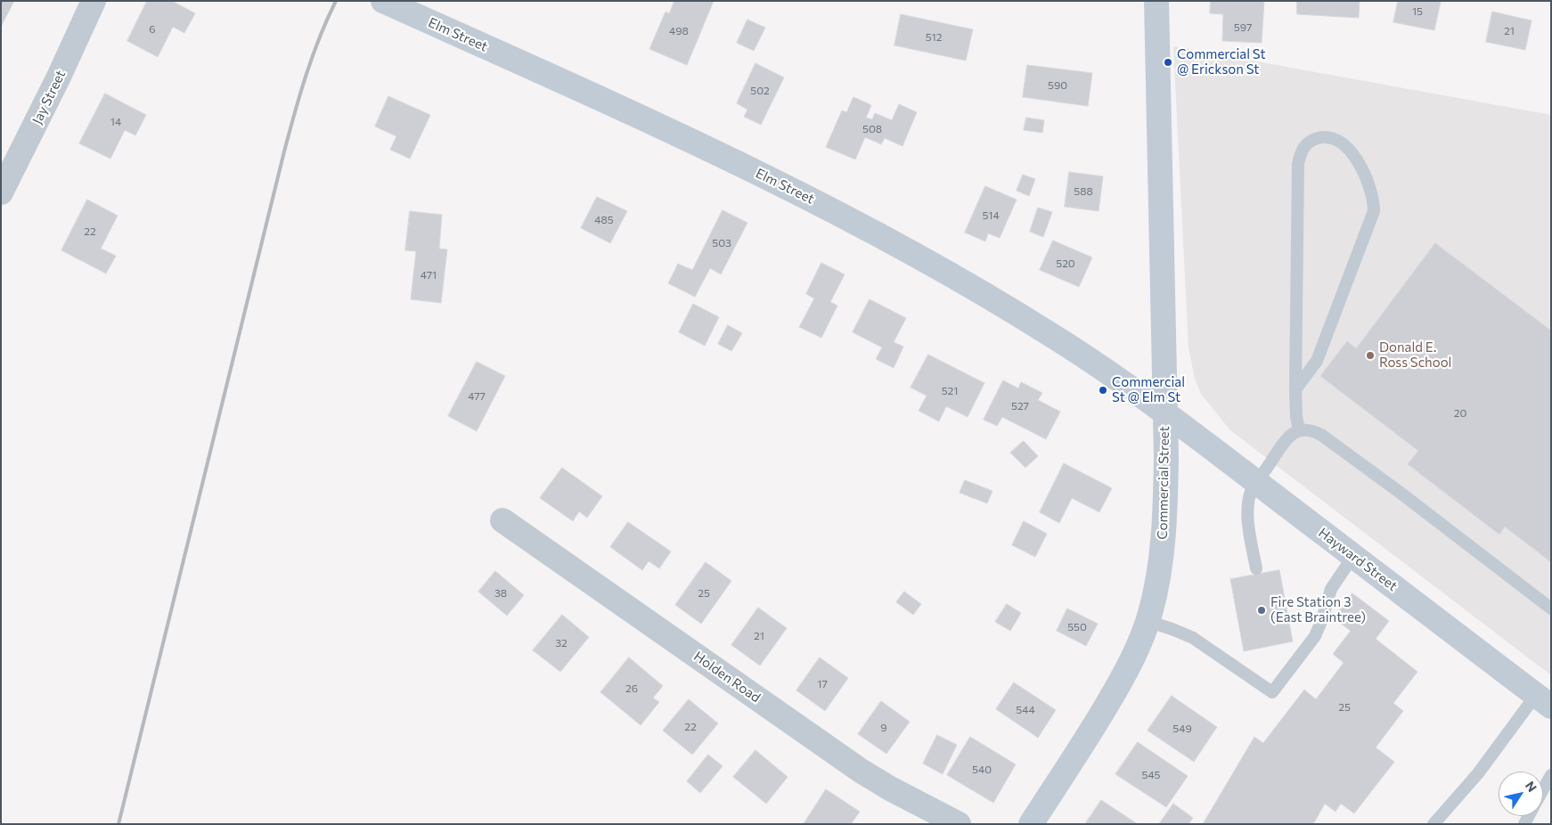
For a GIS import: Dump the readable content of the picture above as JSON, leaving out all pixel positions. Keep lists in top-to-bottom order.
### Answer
{
  "streets": {
    "main road": ["Elm Street", "Commercial Street", "Hayward Street"],
    "street": ["Jay Street", "Holden Road"]
  },
  "crossings": [
    ["Elm Street", "Commercial Street"],
    ["Elm Street", "Hayward Street"],
    ["Commercial Street", "Hayward Street"]
  ],
  "places": [
    "Commercial St @ Erickson St",
    "Donald E. Ross School",
    "Commercial St @ Elm St",
    "Fire Station 3 (East Braintree)"
  ],
  "house_numbers": [
    "15",
    "597",
    "6",
    "498",
    "21",
    "512",
    "590",
    "502",
    "14",
    "508",
    "588",
    "514",
    "485",
    "22",
    "503",
    "520",
    "471",
    "521",
    "477",
    "527",
    "20",
    "38",
    "25",
    "550",
    "21",
    "32",
    "17",
    "26",
    "25",
    "544",
    "22",
    "9",
    "549",
    "540",
    "545"
  ],
  "north": "top right"
}
